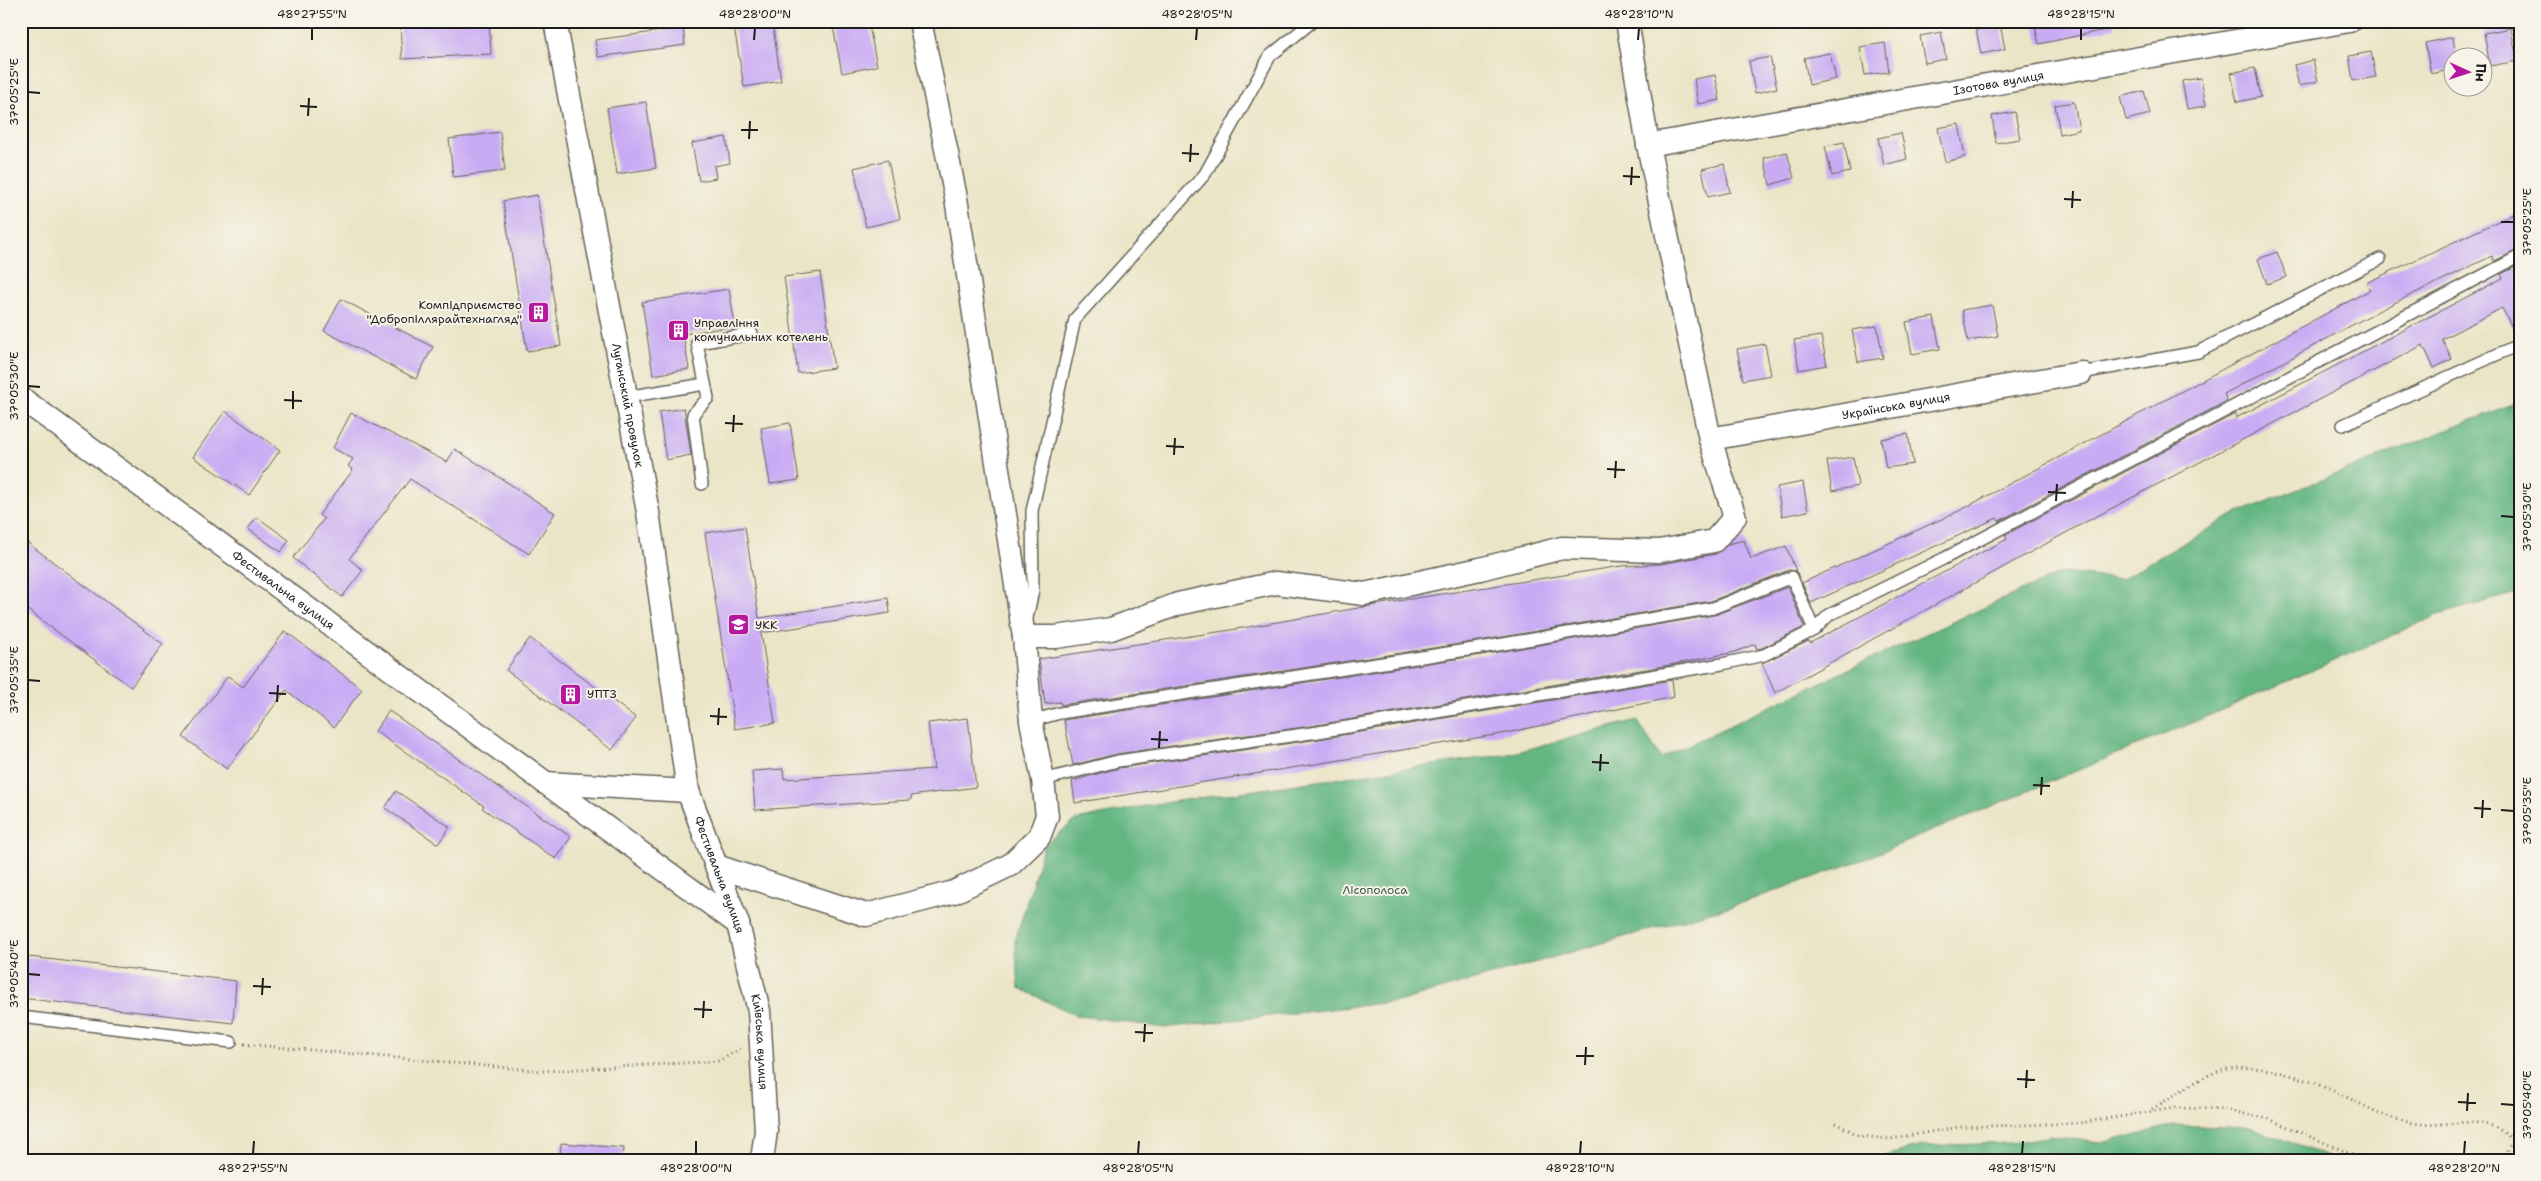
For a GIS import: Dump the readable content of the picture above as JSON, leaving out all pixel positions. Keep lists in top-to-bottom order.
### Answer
{
  "streets": {
    "street": [
      "Ізотова вулиця",
      "Луганський провулок",
      "Українська вулиця",
      "Фестивальна вулиця",
      "Київська вулиця"
    ]
  },
  "crossings": [
    ["Луганський провулок", "Фестивальна вулиця"],
    ["Фестивальна вулиця", "Київська вулиця"]
  ],
  "parks": ["Лісополоса"],
  "places": {
    "building": ["Компідприємство \"Добропіллярайтехнагляд\"", "Управління комунальних котелень", "УПТЗ"],
    "school or university": ["УКК"]
  },
  "north": "right",
  "coordinates": [
    "48°27'55\"N",
    "48°28'00\"N",
    "48°28'05\"N",
    "48°28'10\"N",
    "48°28'15\"N",
    "37°05'25\"E",
    "37°05'30\"E",
    "37°05'35\"E",
    "37°05'40\"E",
    "48°28'20\"N"
  ]
}
